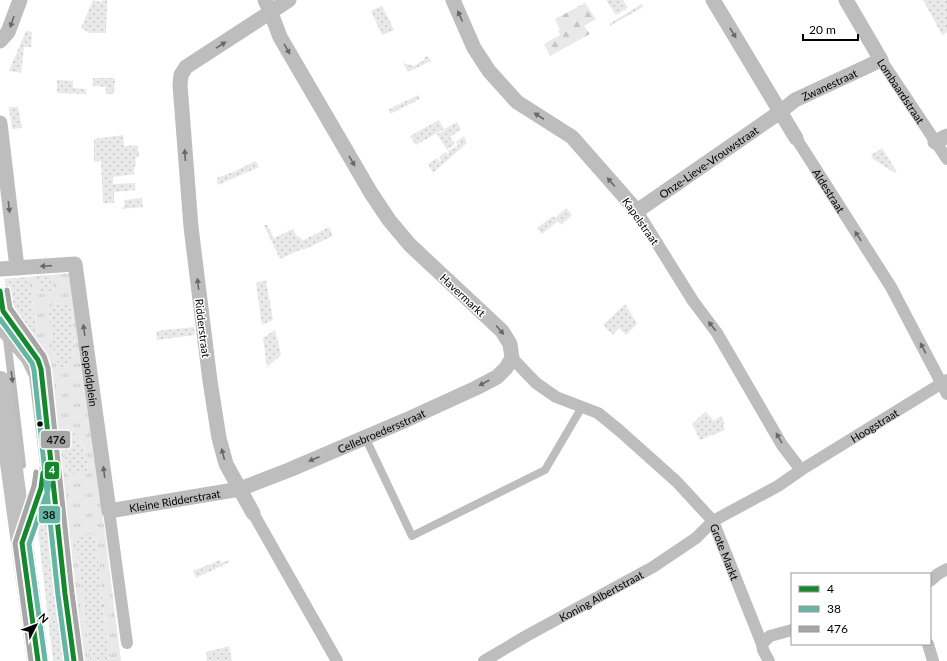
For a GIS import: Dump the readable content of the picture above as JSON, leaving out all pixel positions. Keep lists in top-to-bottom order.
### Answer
{
  "streets": {
    "street": [
      "Zwanestraat",
      "Lombaardstraat",
      "Onze-Lieve-Vrouwstraat",
      "Aldestraat",
      "Kapelstraat",
      "Havermarkt",
      "Ridderstraat",
      "Leopoldplein",
      "Hoogstraat",
      "Cellebroedersstraat",
      "Kleine Ridderstraat",
      "Grote Markt",
      "Koning Albertstraat"
    ]
  },
  "crossings": [
    ["Zwanestraat", "Lombaardstraat"],
    ["Zwanestraat", "Onze-Lieve-Vrouwstraat"],
    ["Zwanestraat", "Aldestraat"],
    ["Onze-Lieve-Vrouwstraat", "Aldestraat"],
    ["Onze-Lieve-Vrouwstraat", "Kapelstraat"],
    ["Aldestraat", "Hoogstraat"],
    ["Kapelstraat", "Hoogstraat"],
    ["Kapelstraat", "Grote Markt"],
    ["Havermarkt", "Ridderstraat"],
    ["Havermarkt", "Cellebroedersstraat"],
    ["Havermarkt", "Grote Markt"],
    ["Havermarkt", "Koning Albertstraat"],
    ["Ridderstraat", "Cellebroedersstraat"],
    ["Ridderstraat", "Kleine Ridderstraat"],
    ["Leopoldplein", "Kleine Ridderstraat"],
    ["Hoogstraat", "Grote Markt"],
    ["Cellebroedersstraat", "Kleine Ridderstraat"],
    ["Grote Markt", "Koning Albertstraat"]
  ],
  "one_way": [
    "Kapelstraat",
    "Havermarkt",
    "Ridderstraat",
    "Leopoldplein",
    "Cellebroedersstraat"
  ],
  "lines": ["transit line 476", "transit line 4", "transit line 38"],
  "legend": ["4", "38", "476"],
  "scale_bar": "20 m",
  "north": "top right"
}
